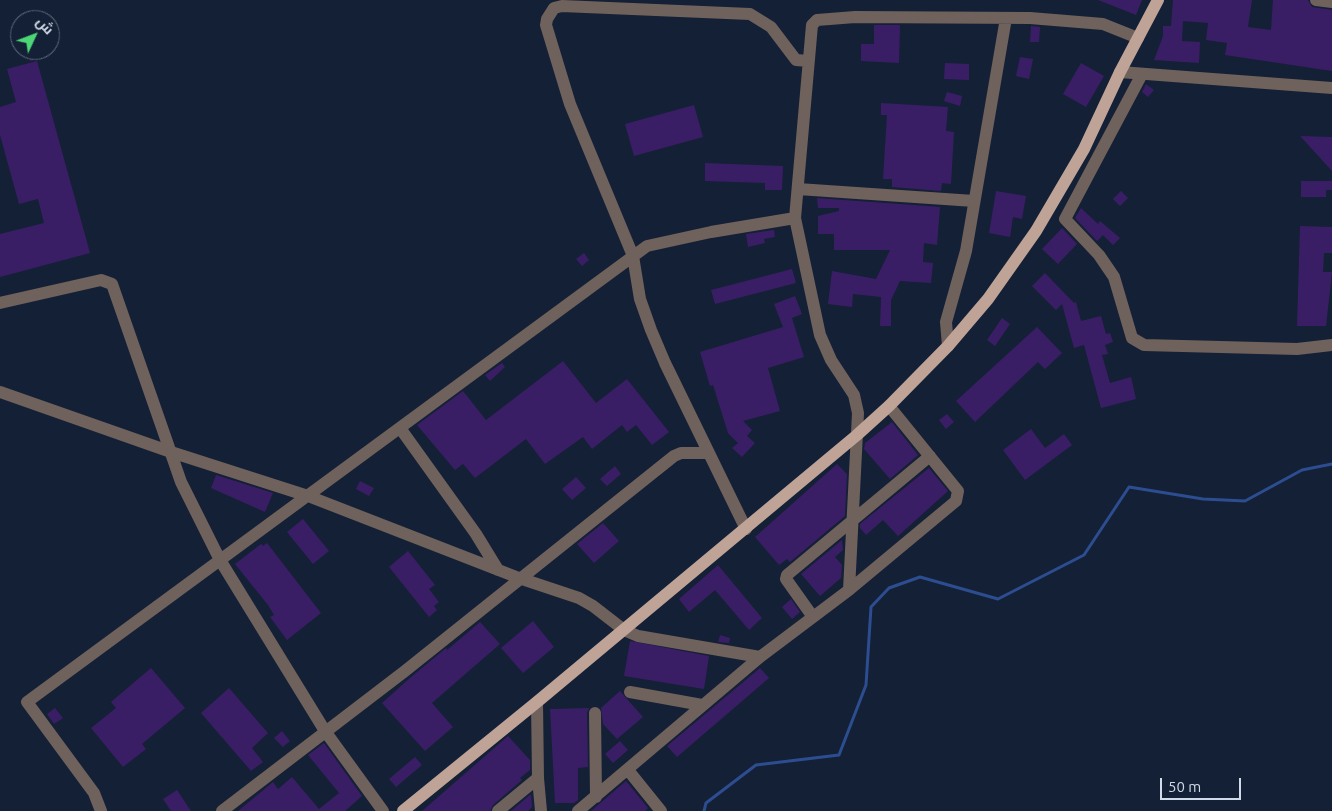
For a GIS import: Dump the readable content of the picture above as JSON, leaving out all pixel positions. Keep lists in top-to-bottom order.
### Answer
{
  "scale_bar": "50 m",
  "north": "top right"
}
